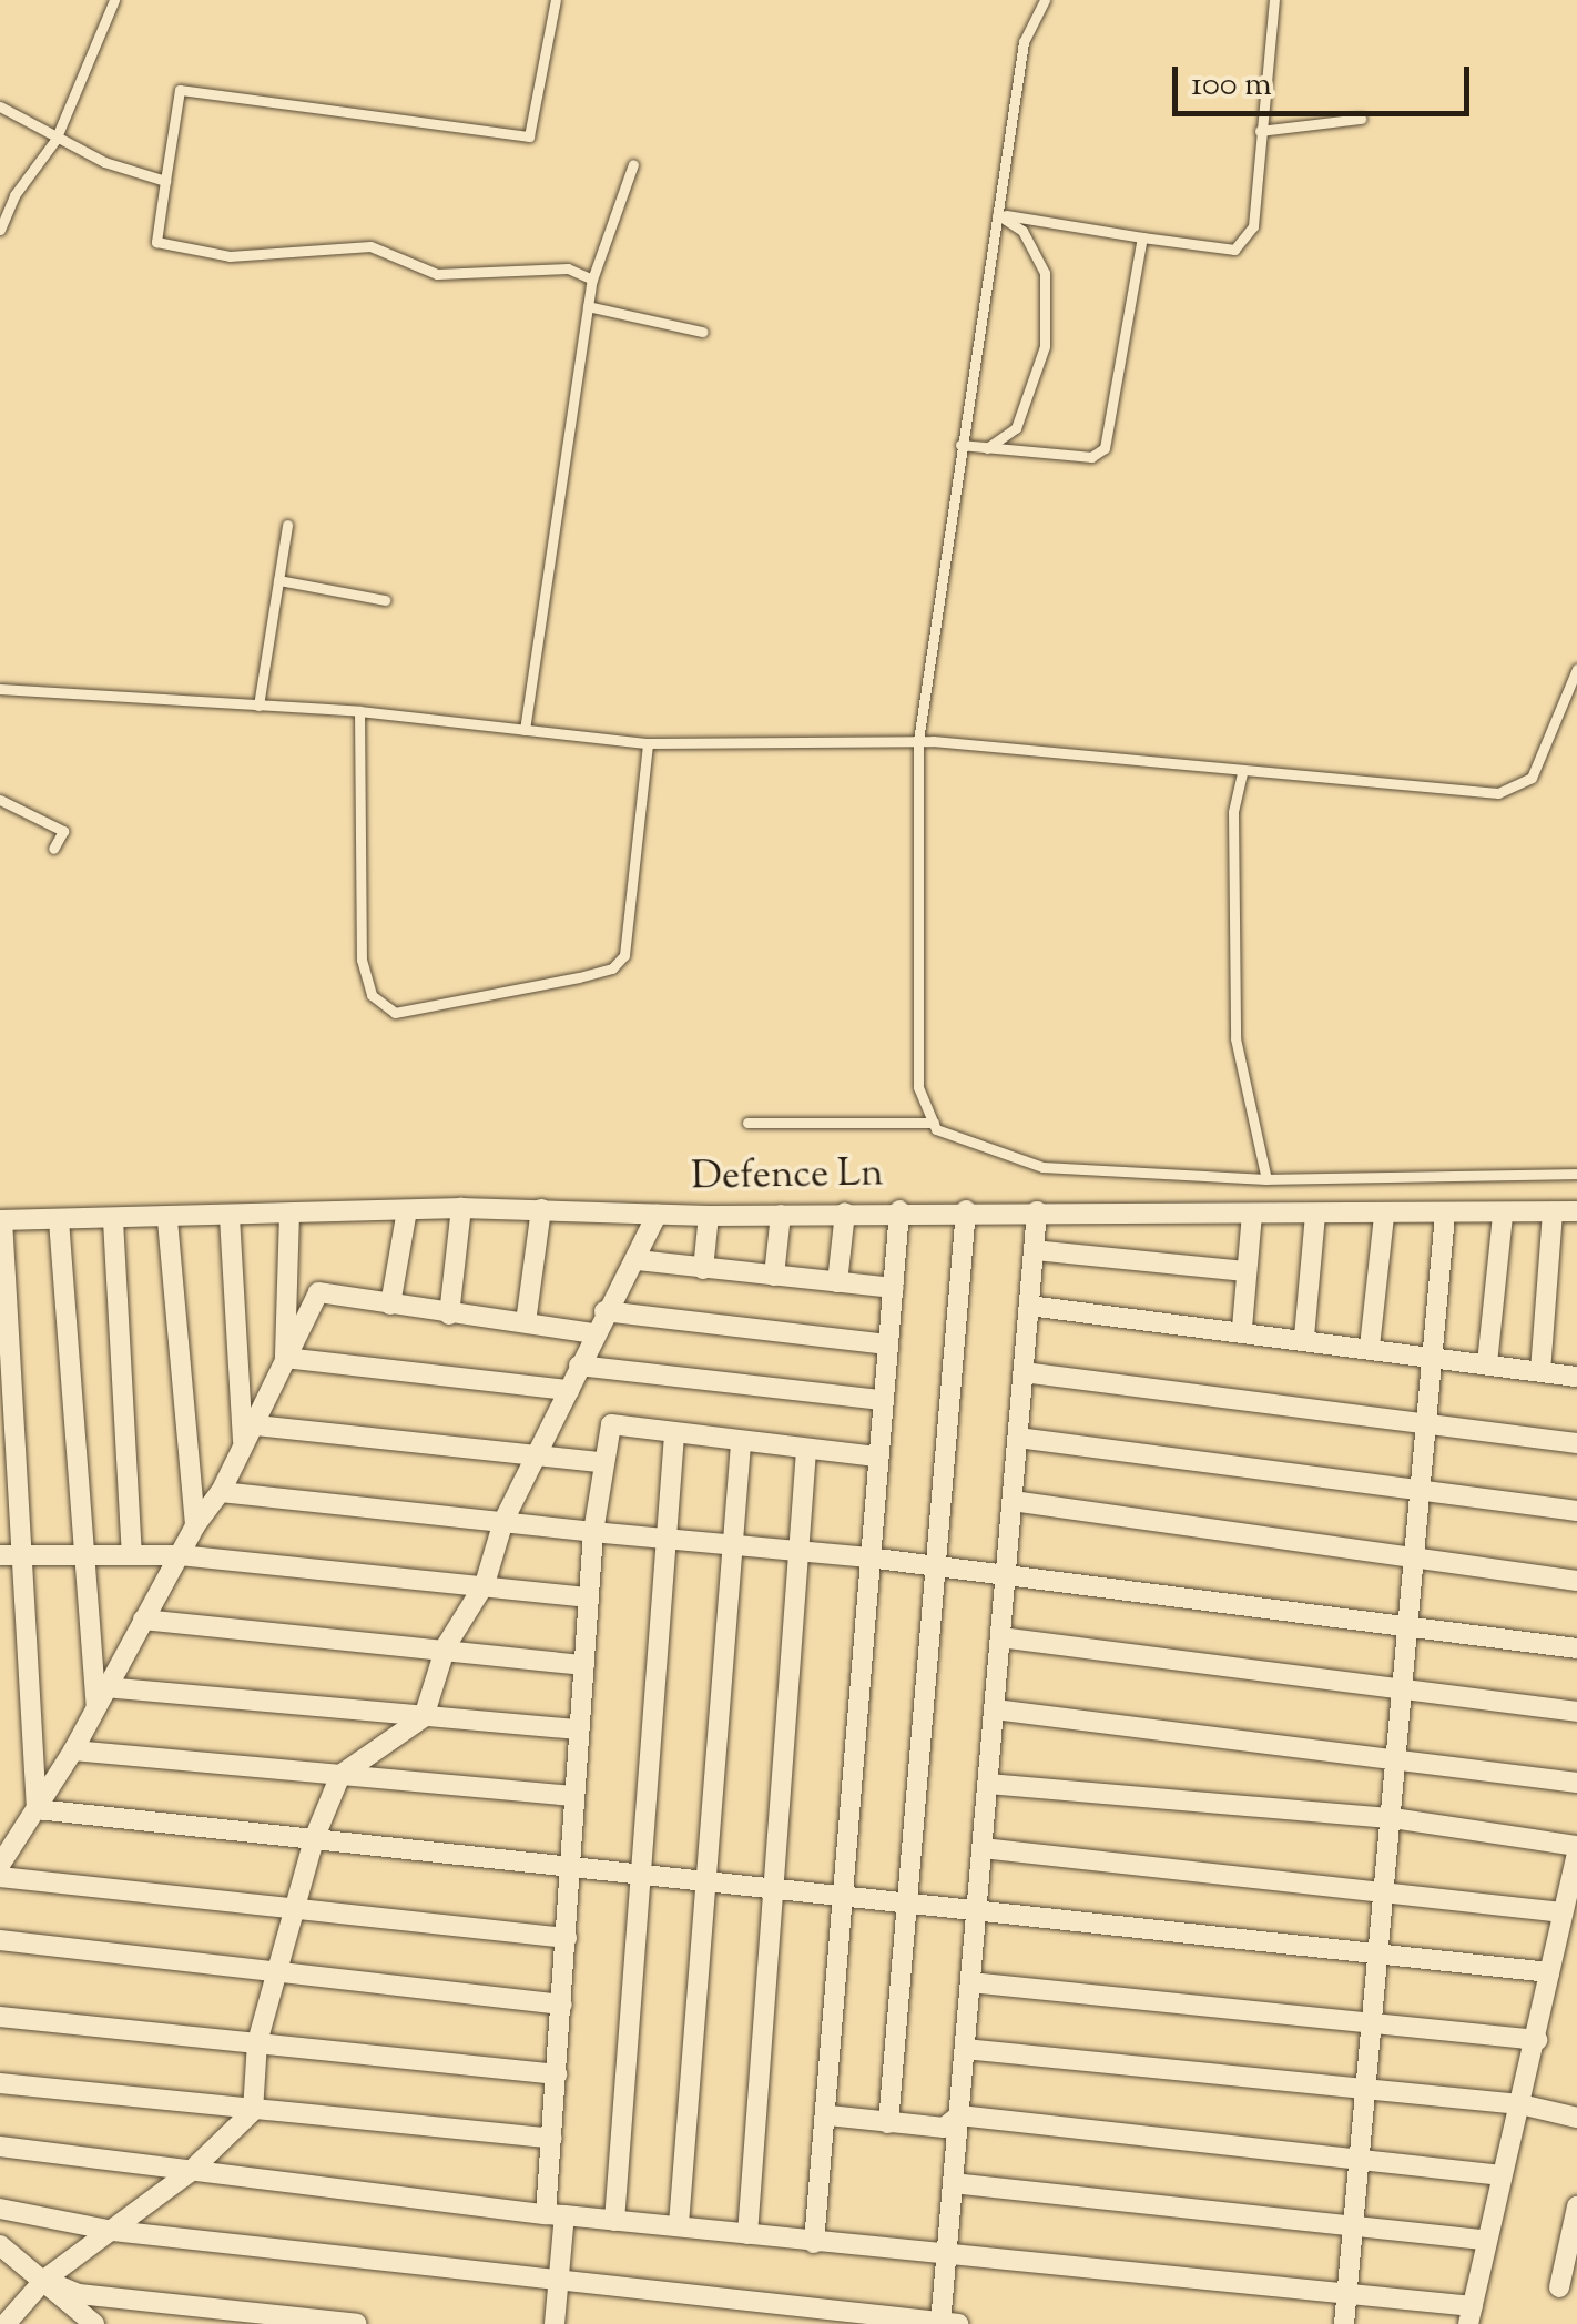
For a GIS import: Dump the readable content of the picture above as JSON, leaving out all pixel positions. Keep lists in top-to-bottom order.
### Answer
{
  "streets": {
    "street": ["Defence Ln"]
  },
  "scale_bar": "100 m"
}
